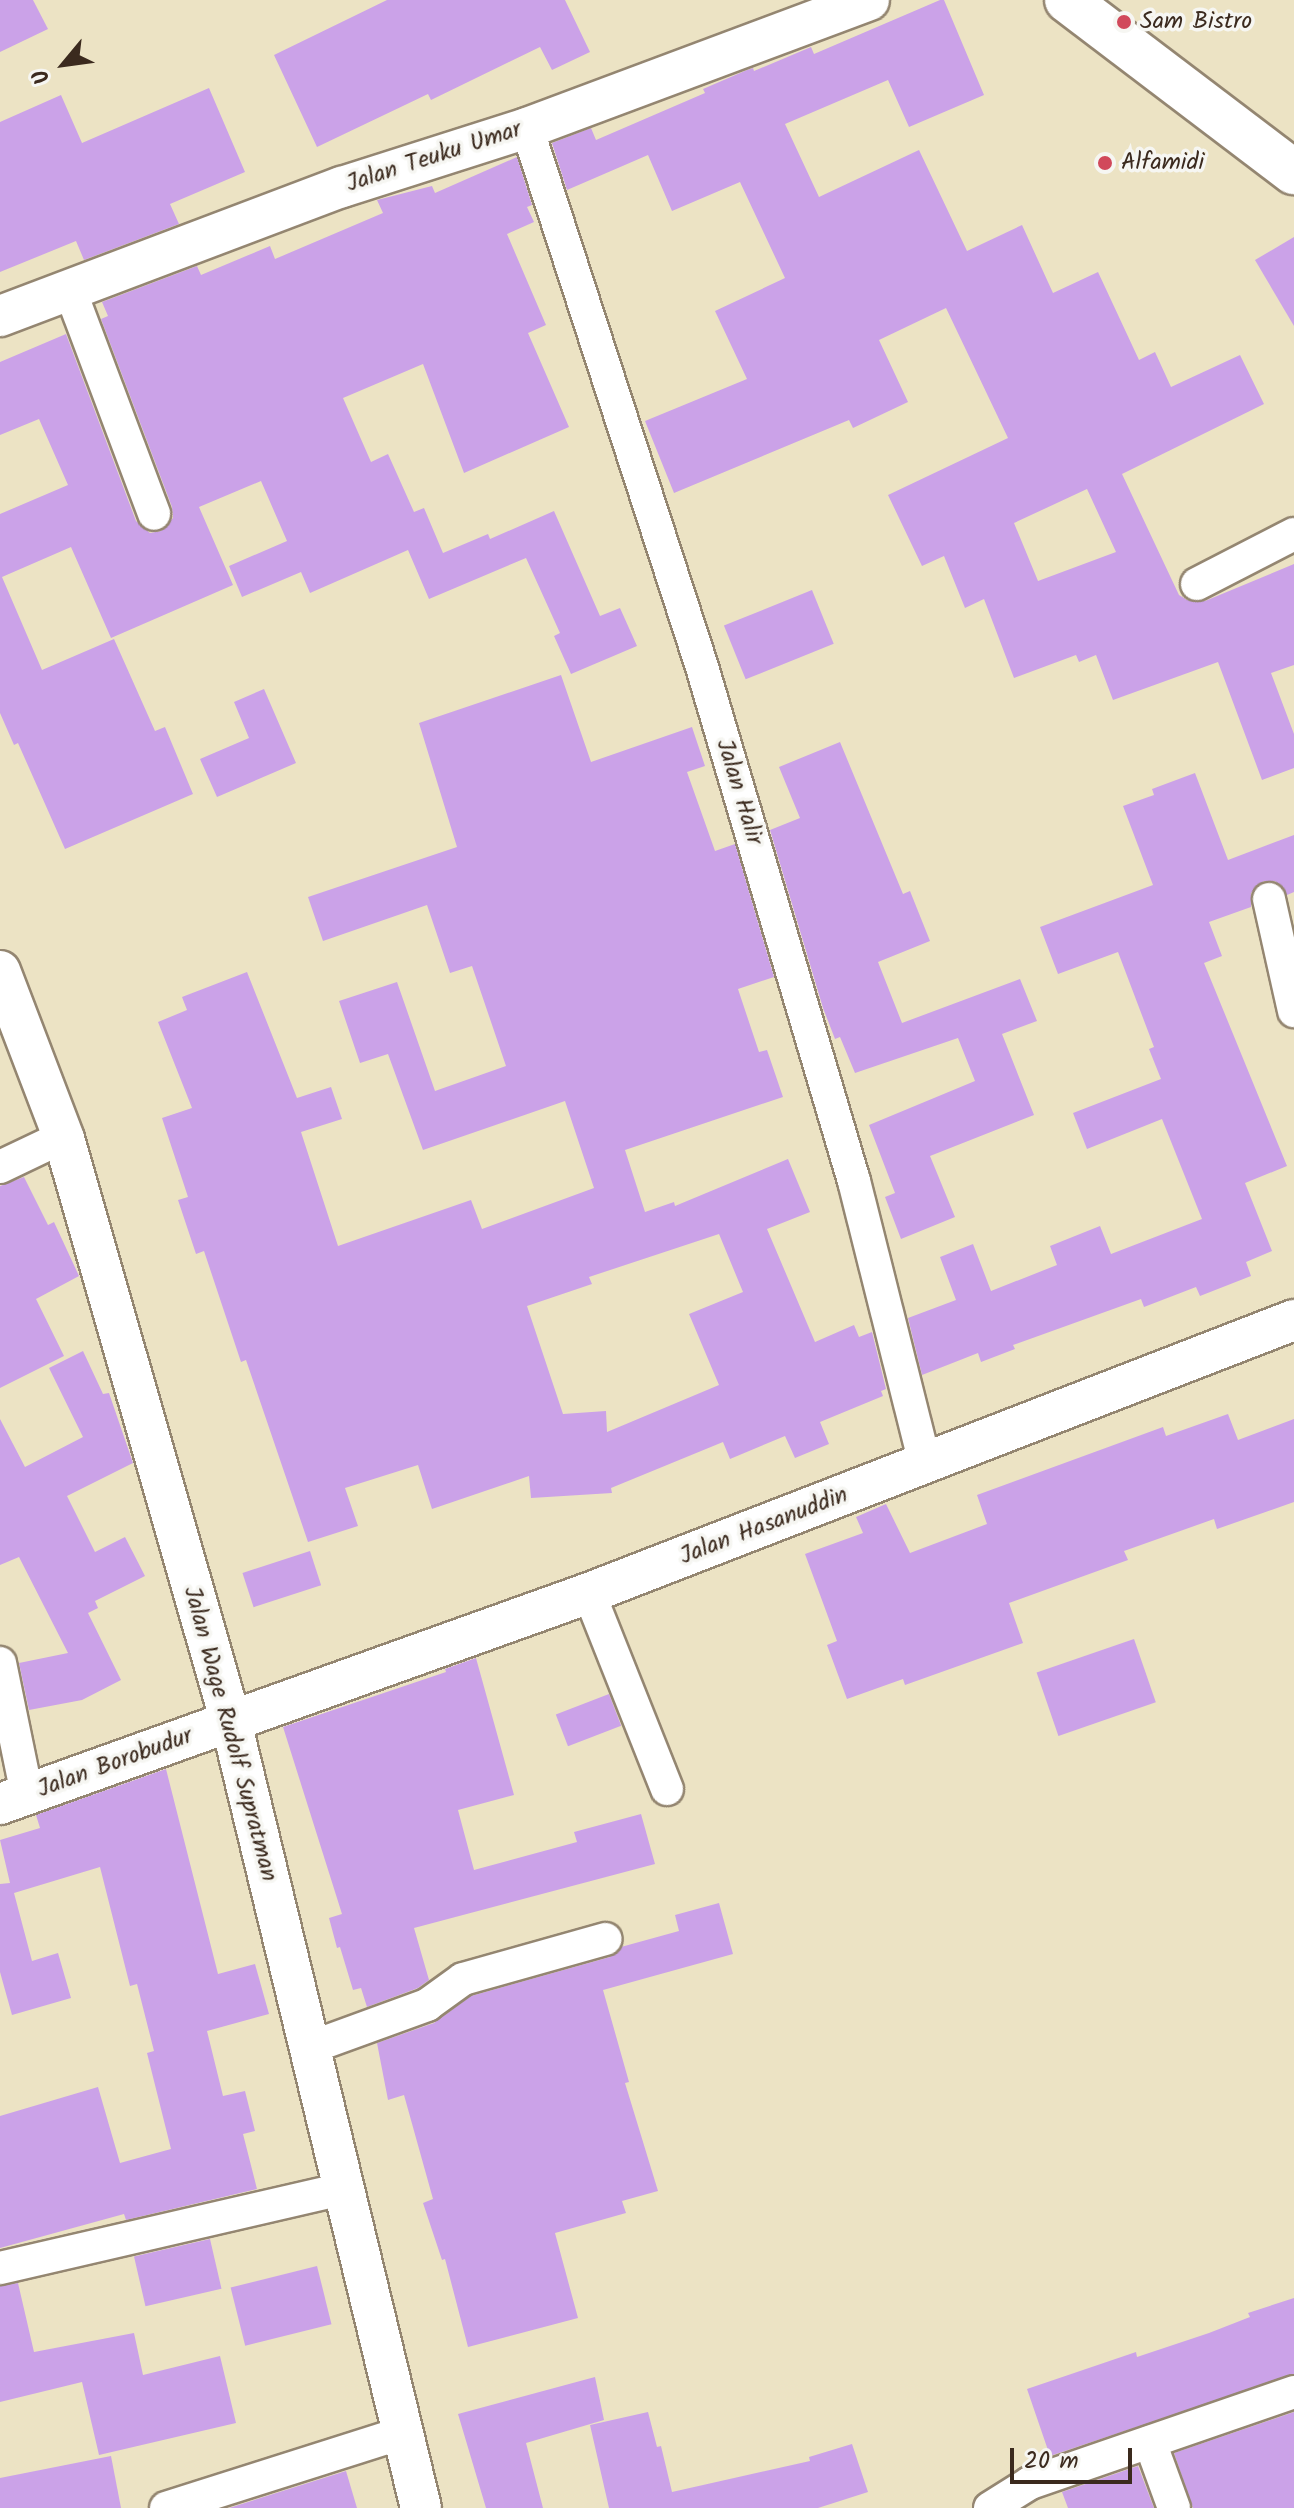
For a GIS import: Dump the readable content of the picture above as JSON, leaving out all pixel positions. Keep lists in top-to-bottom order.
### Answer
{
  "streets": {
    "street": [
      "Jalan Teuku Umar",
      "Jalan Halir",
      "Jalan Hasanuddin",
      "Jalan Wage Rudolf Supratman",
      "Jalan Borobudur"
    ]
  },
  "crossings": [
    ["Jalan Teuku Umar", "Jalan Halir"],
    ["Jalan Halir", "Jalan Hasanuddin"],
    ["Jalan Hasanuddin", "Jalan Wage Rudolf Supratman"],
    ["Jalan Hasanuddin", "Jalan Borobudur"],
    ["Jalan Wage Rudolf Supratman", "Jalan Borobudur"]
  ],
  "places": ["Sam Bistro", "Alfamidi"],
  "scale_bar": "20 m",
  "north": "bottom left"
}
